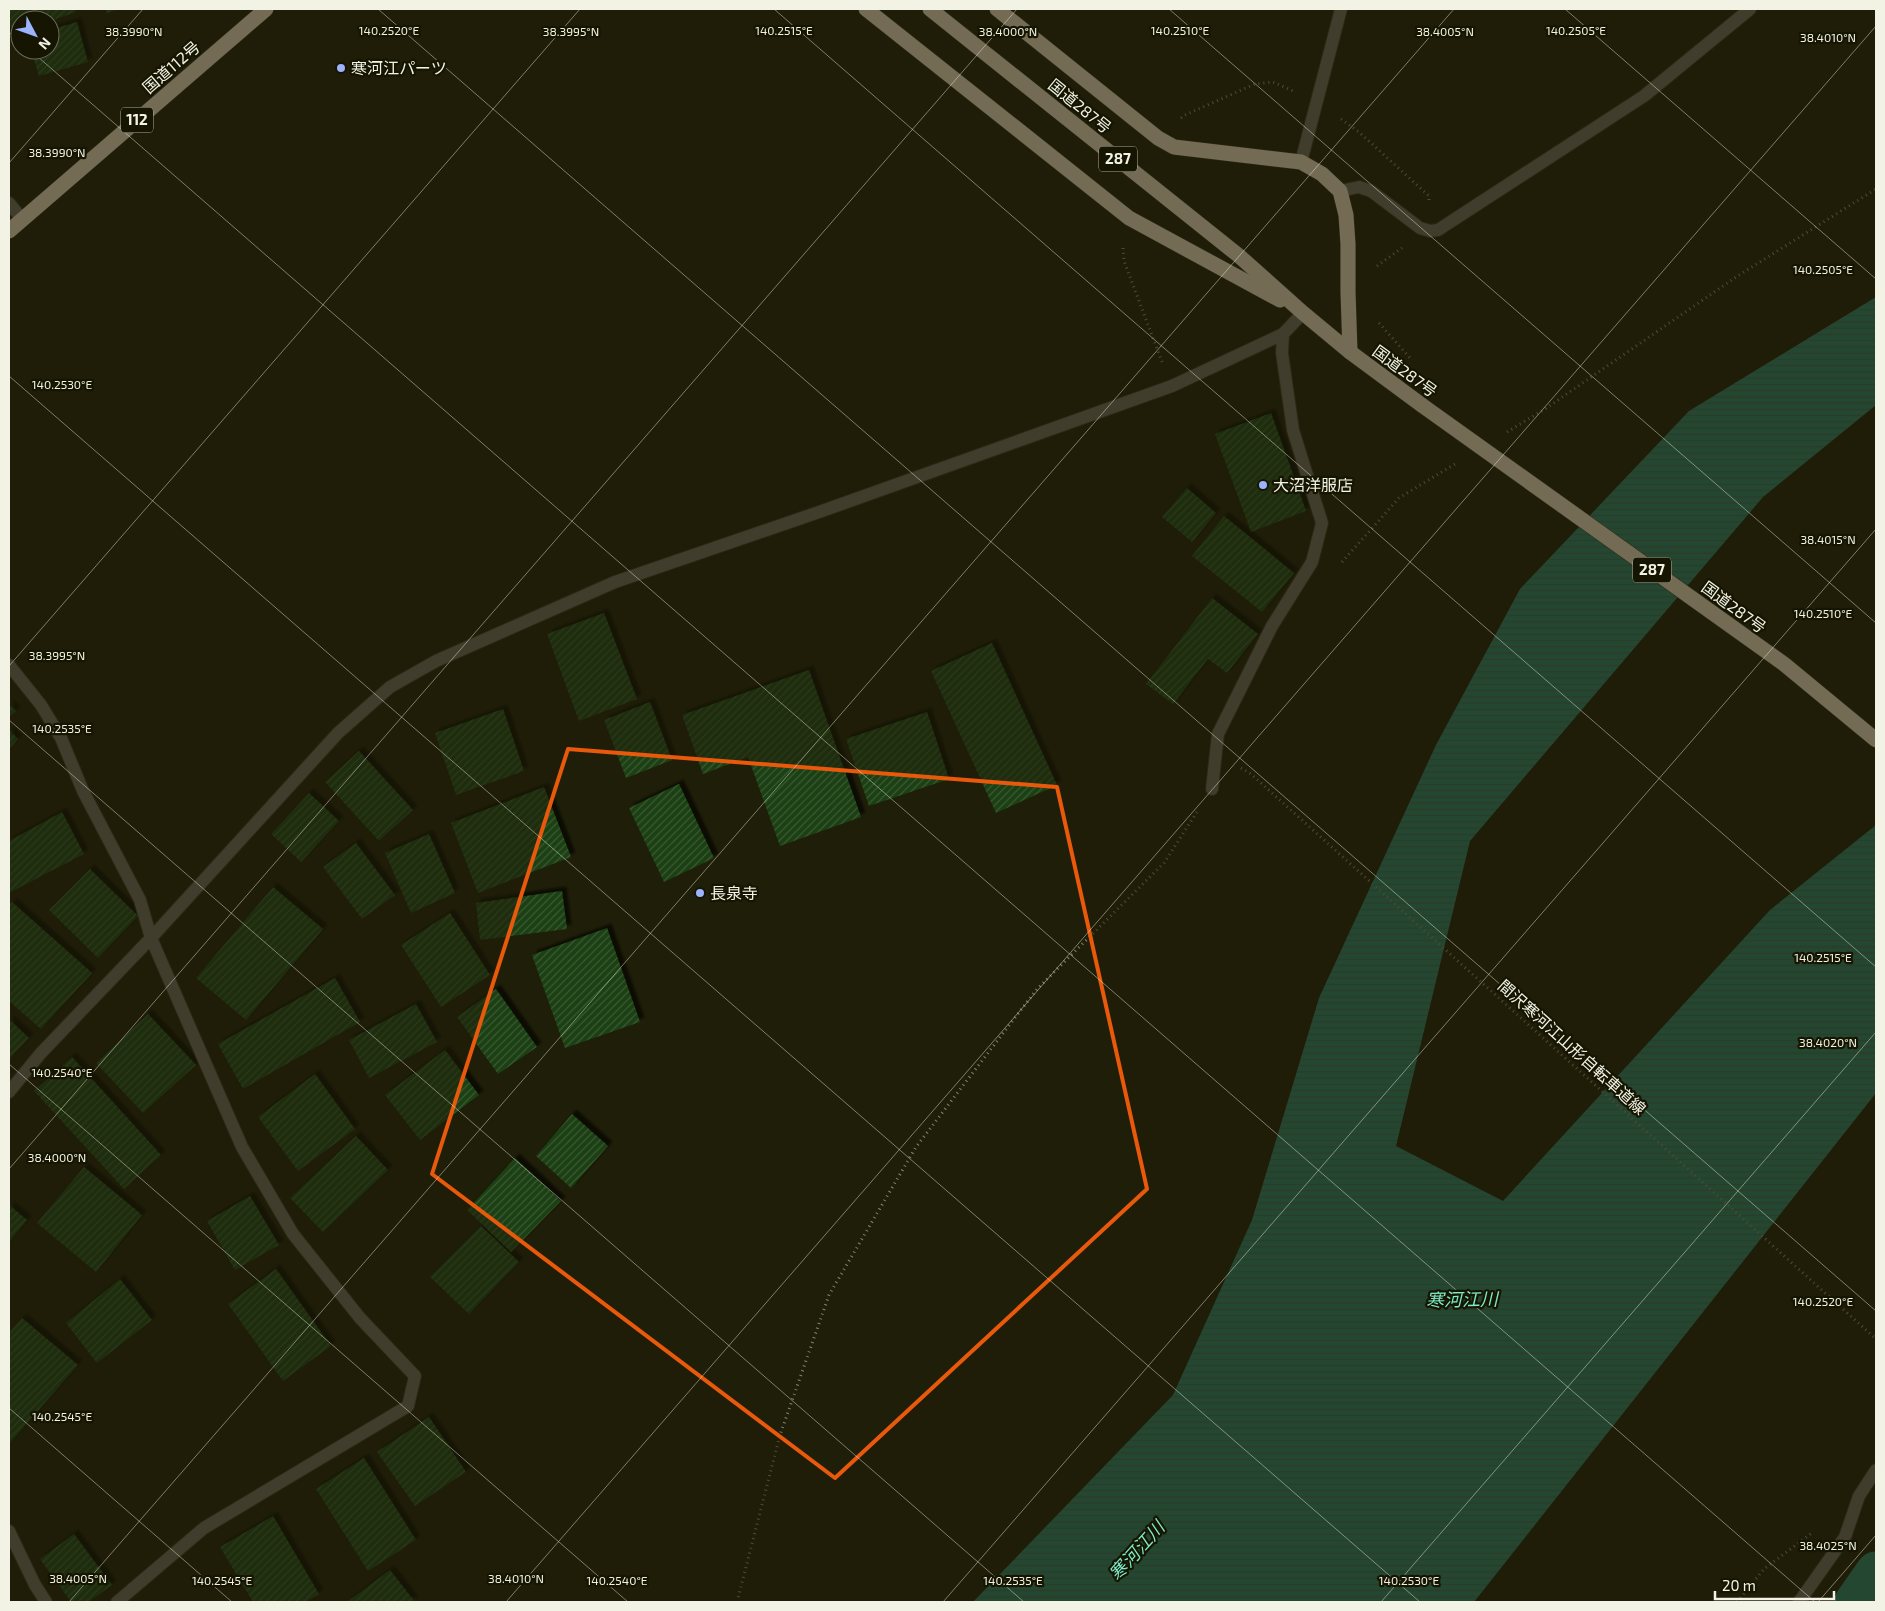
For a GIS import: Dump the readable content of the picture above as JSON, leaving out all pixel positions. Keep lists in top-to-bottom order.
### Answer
{
  "streets": {
    "highway": [
      "国道112号",
      "国道287号",
      "112",
      "287"
    ],
    "path": ["間沢寒河江山形自転車道線"]
  },
  "crossings": [
    ["国道287号", "287"]
  ],
  "water": ["寒河江川"],
  "places": ["寒河江パーツ", "大沼洋服店", "長泉寺"],
  "scale_bar": "20 m",
  "north": "bottom right",
  "coordinates": [
    "140.2520°E",
    "140.2515°E",
    "140.2510°E",
    "140.2505°E",
    "38.4005°N",
    "38.3990°N",
    "38.3995°N",
    "38.4000°N",
    "38.4010°N",
    "140.2530°E",
    "38.4015°N",
    "140.2535°E",
    "38.4020°N",
    "140.2540°E",
    "140.2545°E",
    "38.4025°N"
  ]
}
